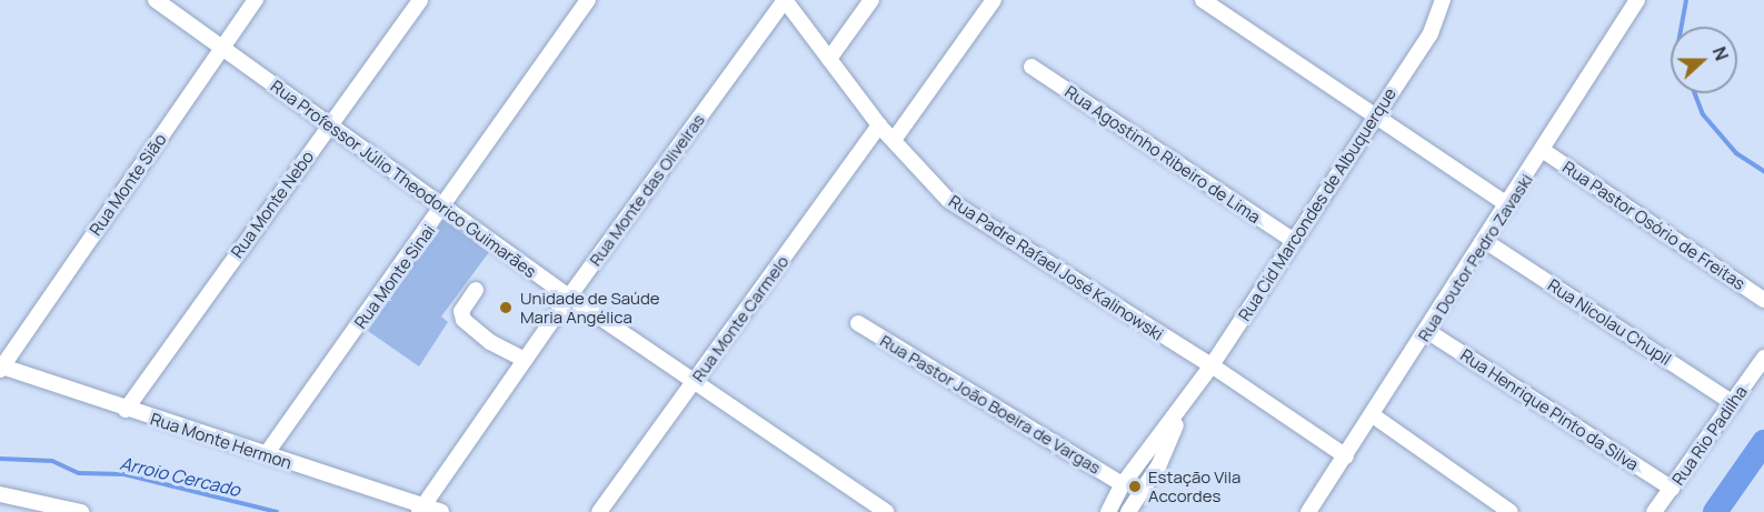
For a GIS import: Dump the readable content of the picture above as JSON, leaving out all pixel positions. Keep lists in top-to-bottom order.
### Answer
{
  "streets": {
    "street": [
      "Rua Agostinho Ribeiro de Lima",
      "Rua Professor Júlio Theodorico Guimarães",
      "Rua Monte Sião",
      "Rua Monte das Oliveiras",
      "Rua Monte Nebo",
      "Rua Cid Marcondes de Albuquerque",
      "Rua Pastor Osório de Freitas",
      "Rua Doutor Pedro Zavaski",
      "Rua Padre Rafael José Kalinowski",
      "Rua Monte Sinai",
      "Rua Monte Carmelo",
      "Rua Nicolau Chupil",
      "Rua Pastor João Boeira de Vargas",
      "Rua Henrique Pinto da Silva",
      "Rua Rio Padilha",
      "Rua Monte Hermon"
    ]
  },
  "crossings": [
    ["Rua Agostinho Ribeiro de Lima", "Rua Cid Marcondes de Albuquerque"],
    ["Rua Professor Júlio Theodorico Guimarães", "Rua Monte Sião"],
    ["Rua Professor Júlio Theodorico Guimarães", "Rua Monte das Oliveiras"],
    ["Rua Professor Júlio Theodorico Guimarães", "Rua Monte Nebo"],
    ["Rua Professor Júlio Theodorico Guimarães", "Rua Monte Sinai"],
    ["Rua Professor Júlio Theodorico Guimarães", "Rua Monte Carmelo"],
    ["Rua Monte Sião", "Rua Monte Hermon"],
    ["Rua Monte das Oliveiras", "Rua Padre Rafael José Kalinowski"],
    ["Rua Monte das Oliveiras", "Rua Monte Hermon"],
    ["Rua Monte Nebo", "Rua Monte Hermon"],
    ["Rua Cid Marcondes de Albuquerque", "Rua Padre Rafael José Kalinowski"],
    ["Rua Cid Marcondes de Albuquerque", "Rua Pastor João Boeira de Vargas"],
    ["Rua Pastor Osório de Freitas", "Rua Doutor Pedro Zavaski"],
    ["Rua Doutor Pedro Zavaski", "Rua Padre Rafael José Kalinowski"],
    ["Rua Doutor Pedro Zavaski", "Rua Nicolau Chupil"],
    ["Rua Doutor Pedro Zavaski", "Rua Henrique Pinto da Silva"],
    ["Rua Padre Rafael José Kalinowski", "Rua Monte Carmelo"],
    ["Rua Monte Sinai", "Rua Monte Hermon"],
    ["Rua Nicolau Chupil", "Rua Rio Padilha"],
    ["Rua Henrique Pinto da Silva", "Rua Rio Padilha"]
  ],
  "water": ["Arroio Cercado"],
  "places": ["Unidade de Saúde Maria Angélica", "Estação Vila Accordes"],
  "north": "right"
}
